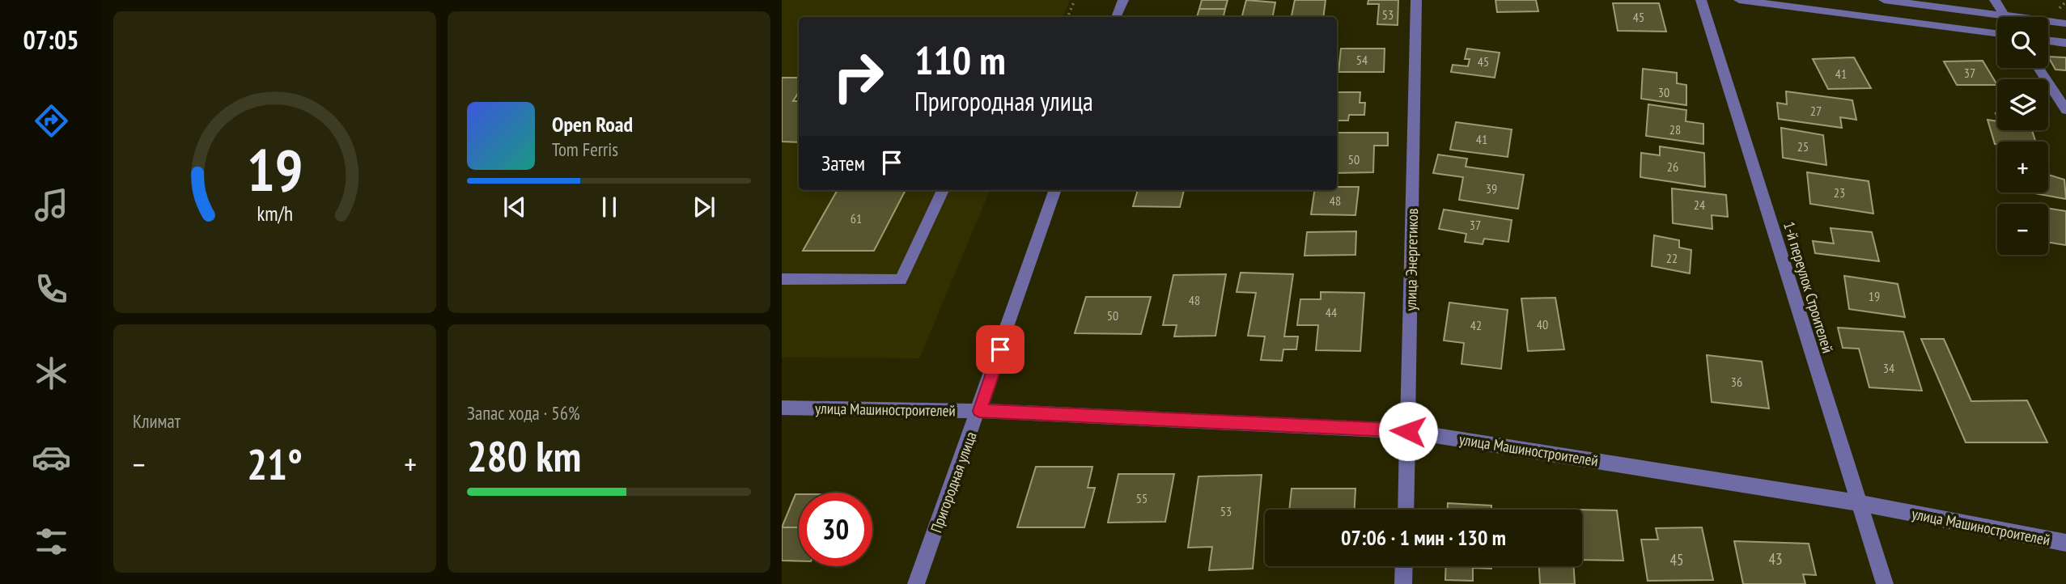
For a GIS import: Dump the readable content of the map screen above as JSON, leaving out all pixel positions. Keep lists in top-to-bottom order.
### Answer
{
  "streets": {
    "street": [
      "улица Энергетиков",
      "1-й переулок Строителей",
      "улица Машиностроителей",
      "Пригородная улица"
    ]
  },
  "crossings": [
    ["улица Энергетиков", "улица Машиностроителей"],
    ["1-й переулок Строителей", "улица Машиностроителей"],
    ["улица Машиностроителей", "Пригородная улица"]
  ],
  "house_numbers": [
    "53",
    "45",
    "54",
    "45",
    "37",
    "41",
    "30",
    "27",
    "28",
    "41",
    "25",
    "50",
    "26",
    "39",
    "23",
    "48",
    "24",
    "61",
    "37",
    "22",
    "19",
    "48",
    "44",
    "50",
    "40",
    "42",
    "34",
    "36",
    "55",
    "53",
    "43",
    "45"
  ],
  "page": {
    "tabs": "07:05",
    "map_buttons": ["+", "−"],
    "turn": ["110 m", "Пригородная улица"],
    "song": ["Open Road", "Tom Ferris"],
    "then": "Затем",
    "tile": [
      "Климат",
      ["Запас хода · 56%", "280 km"]
    ],
    "heat": ["−", "21°", "+"],
    "limit": "30",
    "trip": "07:06 · 1 мин · 130 m",
    "gauge": ["19", "km/h"]
  }
}
